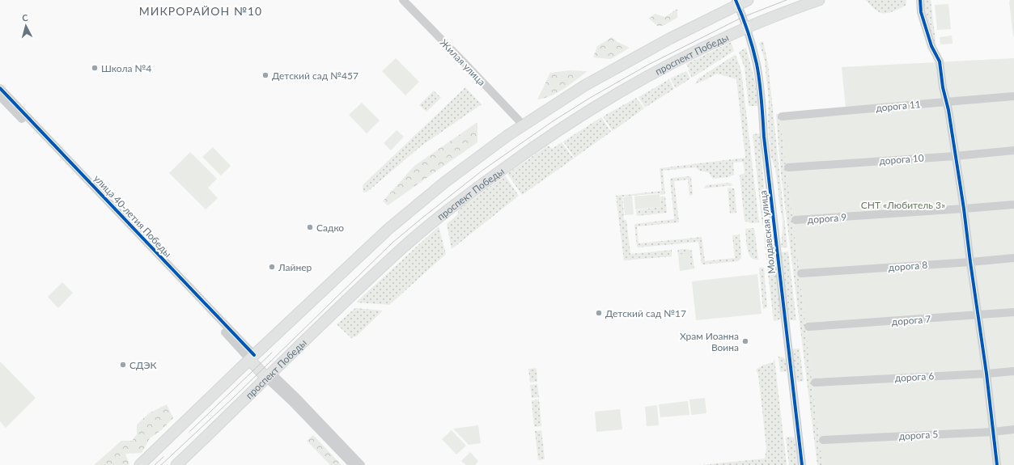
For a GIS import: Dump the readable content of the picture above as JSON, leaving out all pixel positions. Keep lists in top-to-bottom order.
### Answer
{
  "streets": {
    "main road": ["проспект Победы", "улица 40-летия Победы"],
    "street": [
      "Жилая улица",
      "дорога 11",
      "дорога 10",
      "дорога 9",
      "Молдавская улица",
      "дорога 8",
      "дорога 7",
      "дорога 6",
      "дорога 5"
    ]
  },
  "crossings": [
    ["проспект Победы", "улица 40-летия Победы"],
    ["проспект Победы", "Молдавская улица"]
  ],
  "districts": ["МИКРОРАЙОН №10"],
  "parks": ["СНТ «Любитель 3»"],
  "places": [
    "Школа №4",
    "Детский сад №457",
    "Садко",
    "Лайнер",
    "Детский сад №17",
    "Храм Иоанна Воина",
    "СДЭК"
  ],
  "north": "top"
}
